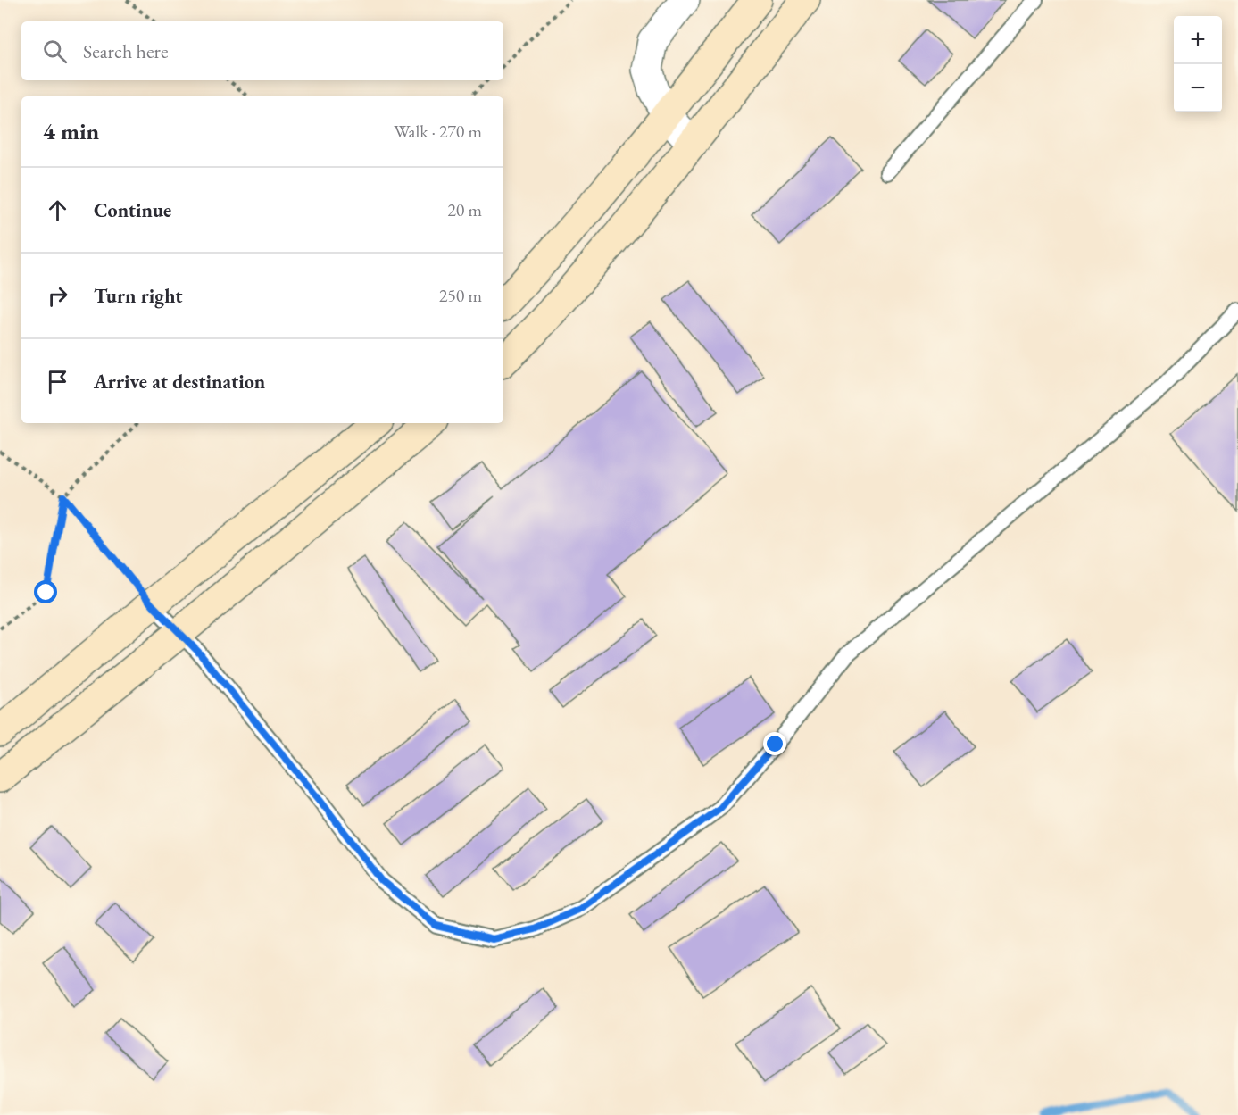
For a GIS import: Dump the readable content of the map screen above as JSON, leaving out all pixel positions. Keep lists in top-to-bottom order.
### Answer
{
  "page": {
    "map_buttons": ["+", "−"],
    "search": "Search here",
    "heading": ["4 min", "Walk · 270 m"],
    "list": [
      ["Continue", "20 m"],
      ["Turn right", "250 m"],
      "Arrive at destination"
    ]
  }
}
